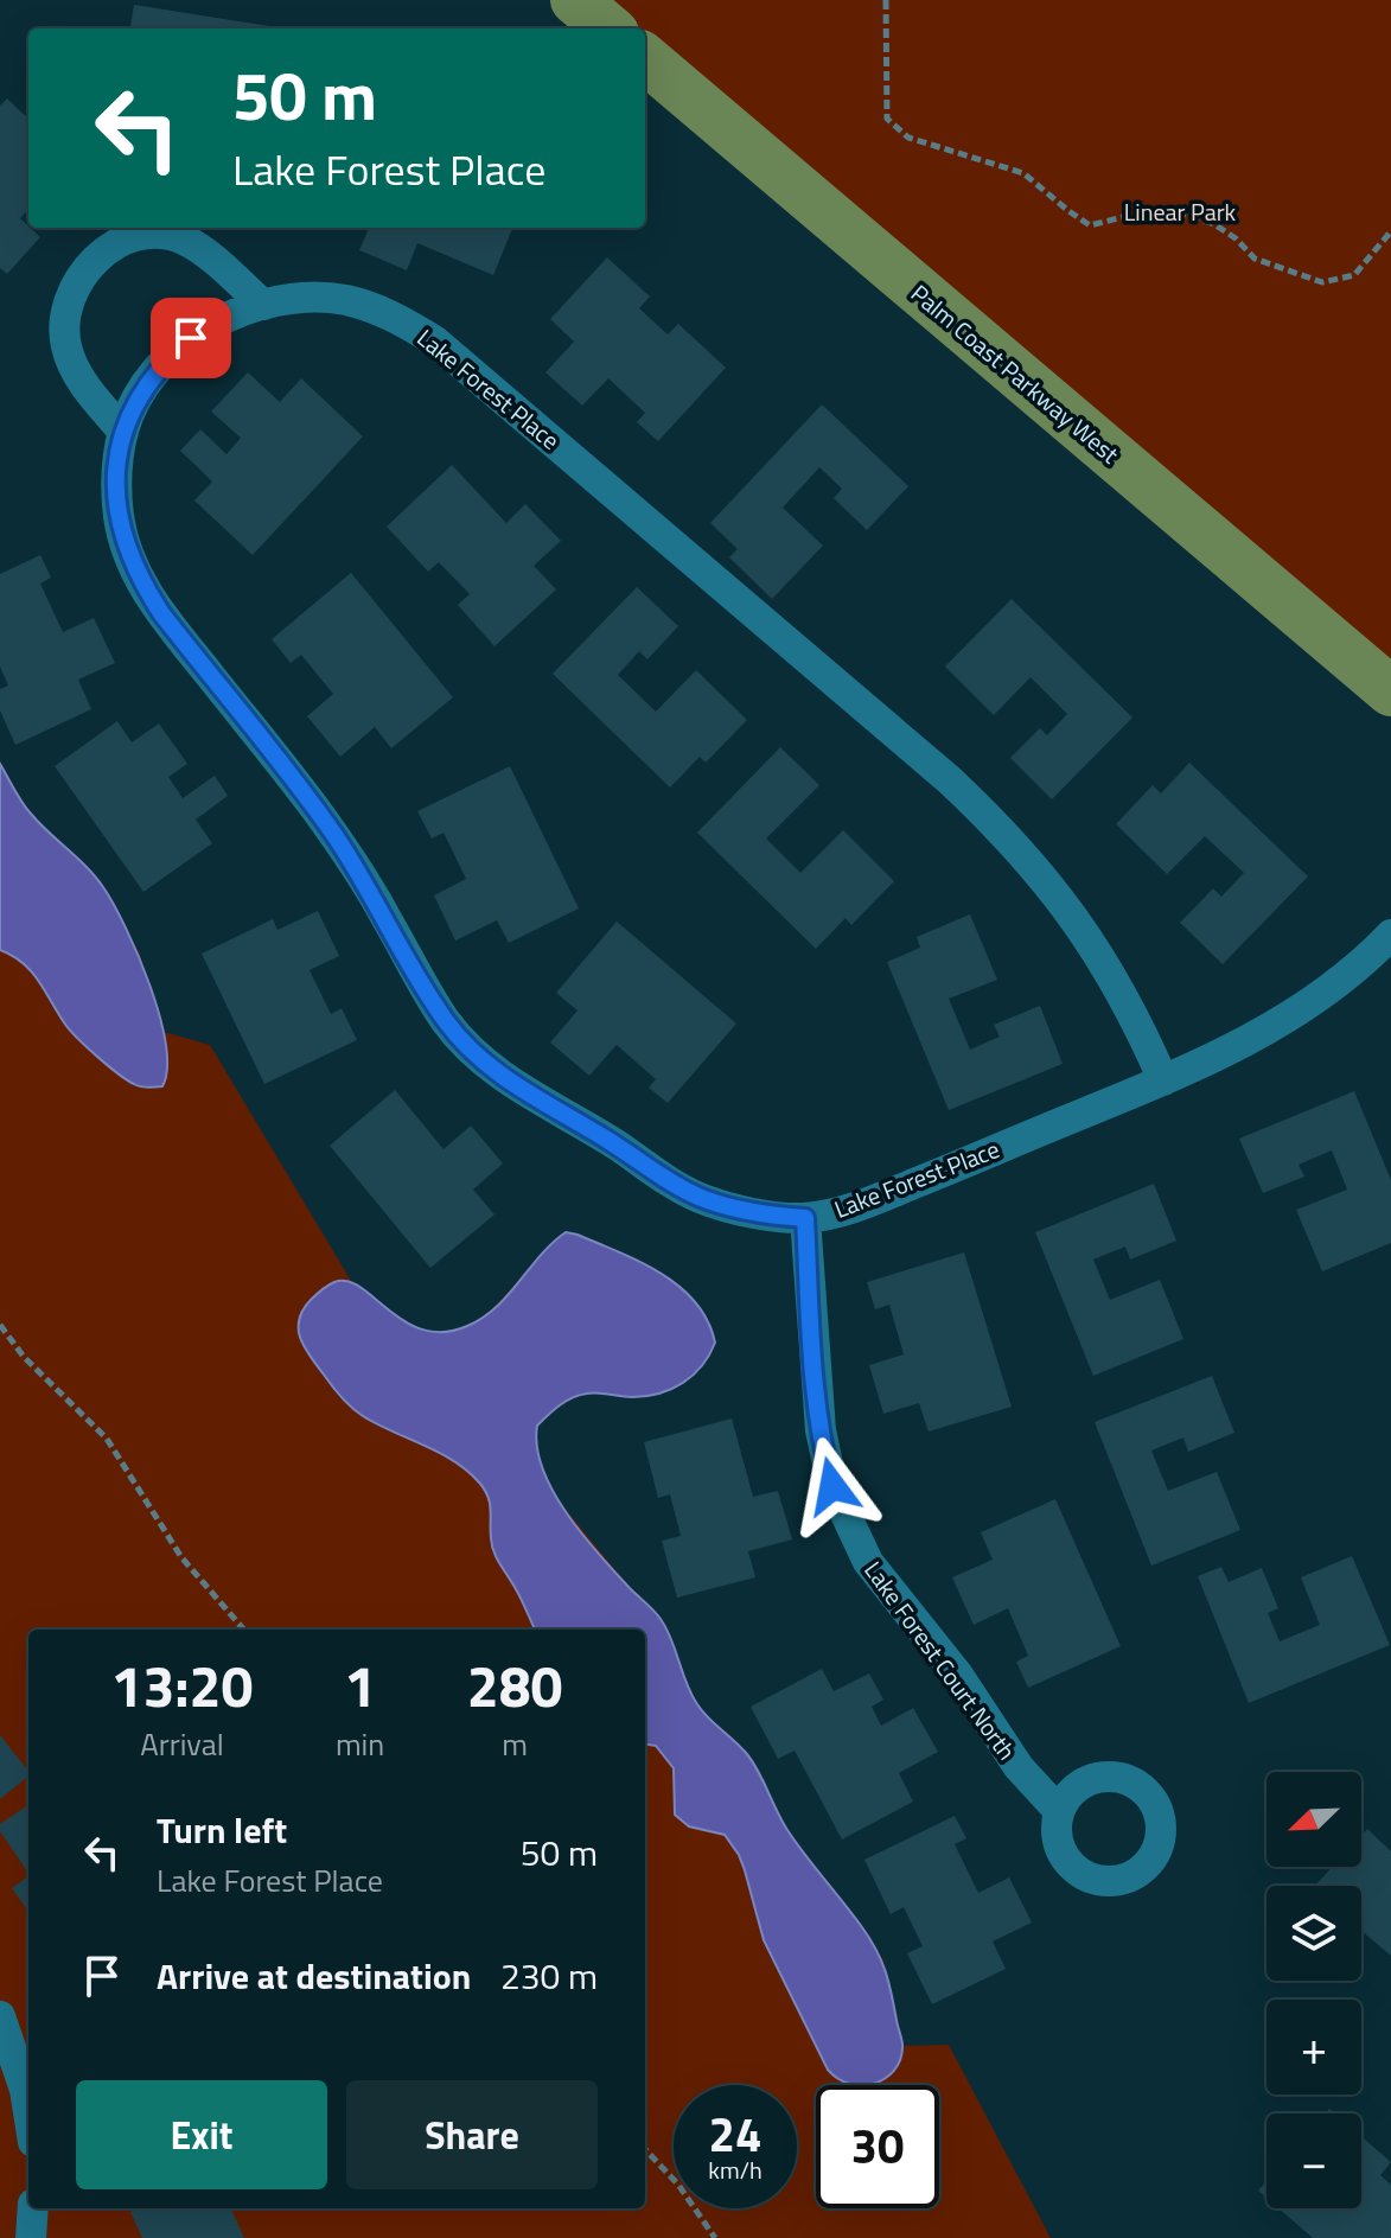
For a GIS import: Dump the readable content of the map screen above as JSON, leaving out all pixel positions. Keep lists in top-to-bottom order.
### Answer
{
  "streets": {
    "main road": ["Palm Coast Parkway West"],
    "street": ["Lake Forest Place", "Lake Forest Court North"]
  },
  "crossings": [
    ["Lake Forest Place", "Lake Forest Court North"]
  ],
  "parks": ["Linear Park"],
  "north": "bottom left",
  "page": {
    "turn": ["50 m", "Lake Forest Place"],
    "eta": [
      "13:20",
      "Arrival",
      "1",
      "min",
      "280",
      "m"
    ],
    "map_buttons": ["+", "−"],
    "list": [
      {
        "name": "Turn left",
        "note": "Lake Forest Place",
        "value": "50 m"
      },
      {
        "name": "Arrive at destination",
        "value": "230 m"
      }
    ],
    "buttons": ["Exit", "Share"],
    "speed": "24 km/h",
    "limit": "30"
  }
}
